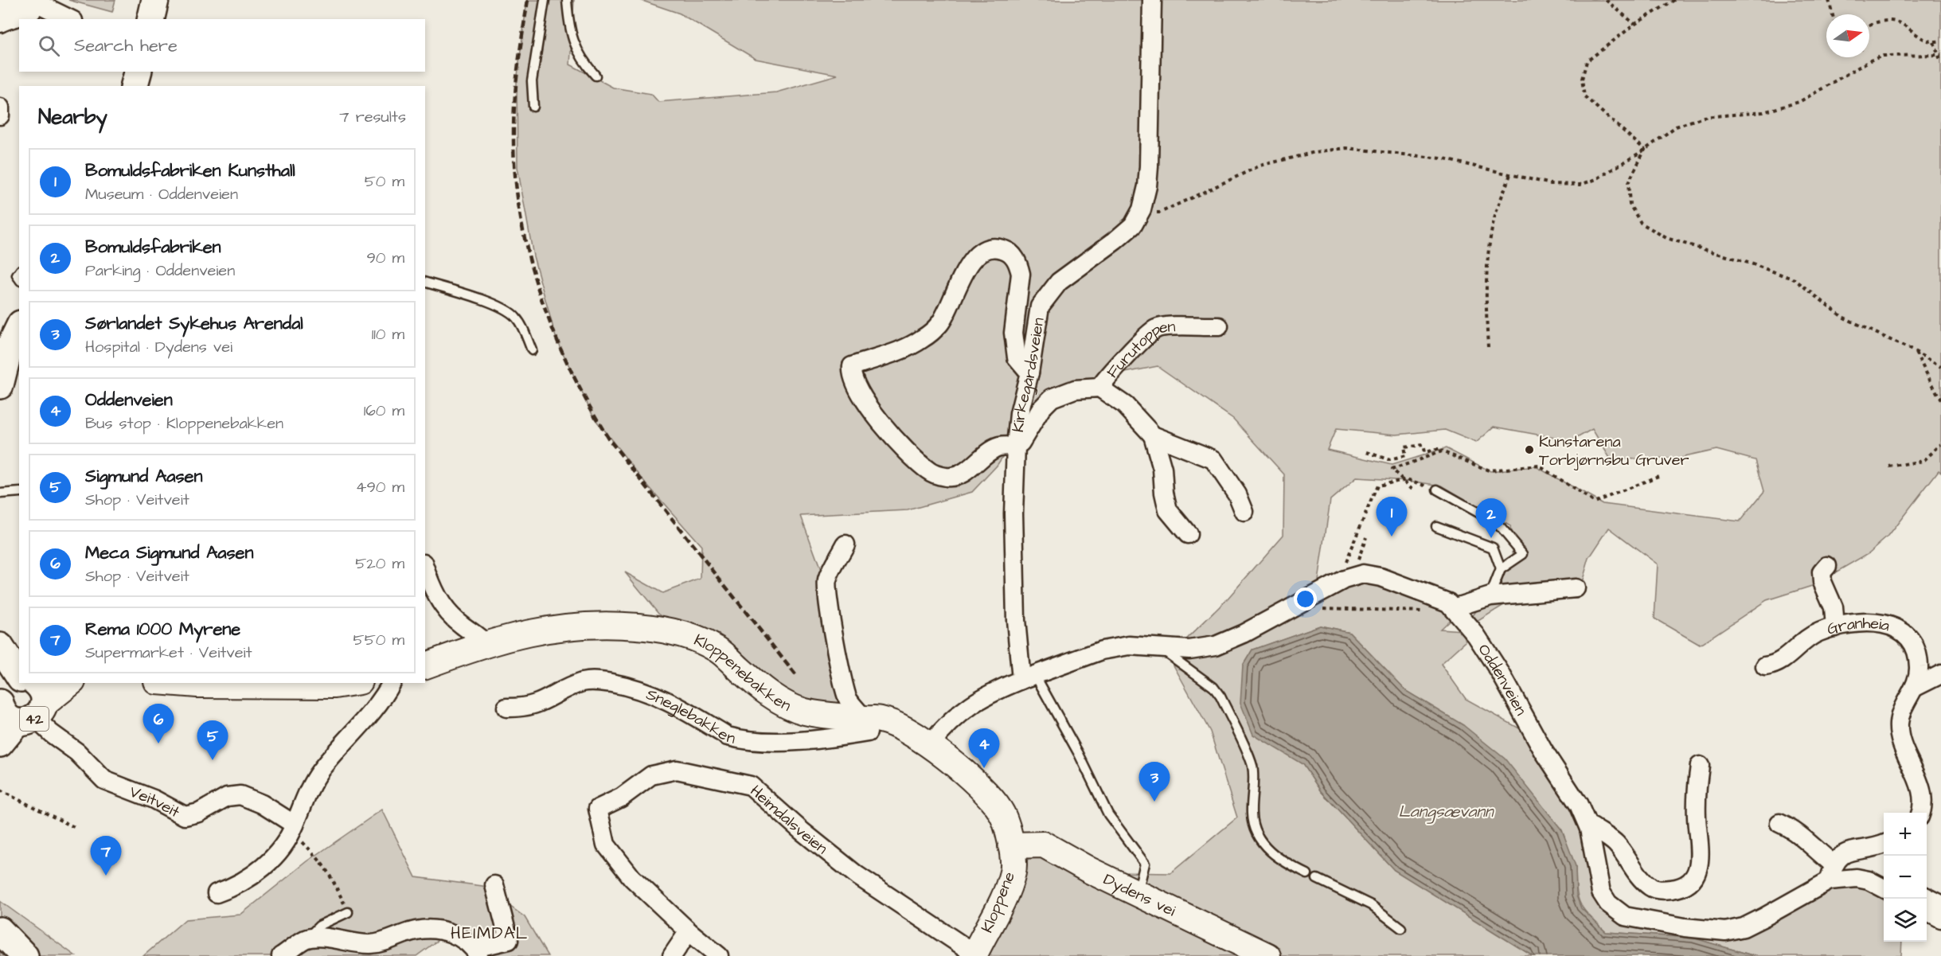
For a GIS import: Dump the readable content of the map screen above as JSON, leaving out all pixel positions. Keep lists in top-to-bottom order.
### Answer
{
  "streets": {
    "main road": [
      "Kloppenebakken",
      "42",
      "Dydens vei",
      "Kloppene"
    ],
    "street": [
      "Furutoppen",
      "Kirkegårdsveien",
      "Granheia",
      "Oddenveien",
      "Sneglebakken",
      "Veitveit",
      "Heimdalsveien"
    ]
  },
  "crossings": [
    ["Furutoppen", "Kirkegårdsveien"],
    ["Kirkegårdsveien", "Oddenveien"],
    ["Kloppenebakken", "Sneglebakken"],
    ["Kloppenebakken", "Dydens vei"],
    ["Kloppenebakken", "Kloppene"],
    ["42", "Veitveit"],
    ["Heimdalsveien", "Kloppene"],
    ["Dydens vei", "Kloppene"]
  ],
  "districts": ["HEIMDAL"],
  "water": ["Langsævann"],
  "places": ["Kunstarena Torbjørnsbu Gruver"],
  "north": "right",
  "page": {
    "search": "Search here",
    "heading": ["Nearby", "7 results"],
    "list": [
      {
        "mark": "1",
        "name": "Bomuldsfabriken Kunsthall",
        "note": "Museum · Oddenveien",
        "value": "50 m"
      },
      {
        "mark": "2",
        "name": "Bomuldsfabriken",
        "note": "Parking · Oddenveien",
        "value": "90 m"
      },
      {
        "mark": "3",
        "name": "Sørlandet Sykehus Arendal",
        "note": "Hospital · Dydens vei",
        "value": "110 m"
      },
      {
        "mark": "4",
        "name": "Oddenveien",
        "note": "Bus stop · Kloppenebakken",
        "value": "160 m"
      },
      {
        "mark": "5",
        "name": "Sigmund Aasen",
        "note": "Shop · Veitveit",
        "value": "490 m"
      },
      {
        "mark": "6",
        "name": "Meca Sigmund Aasen",
        "note": "Shop · Veitveit",
        "value": "520 m"
      },
      {
        "mark": "7",
        "name": "Rema 1000 Myrene",
        "note": "Supermarket · Veitveit",
        "value": "550 m"
      }
    ],
    "pins": [
      "1",
      "2",
      "6",
      "5",
      "4",
      "3",
      "7"
    ],
    "map_buttons": ["+", "−"]
  }
}
